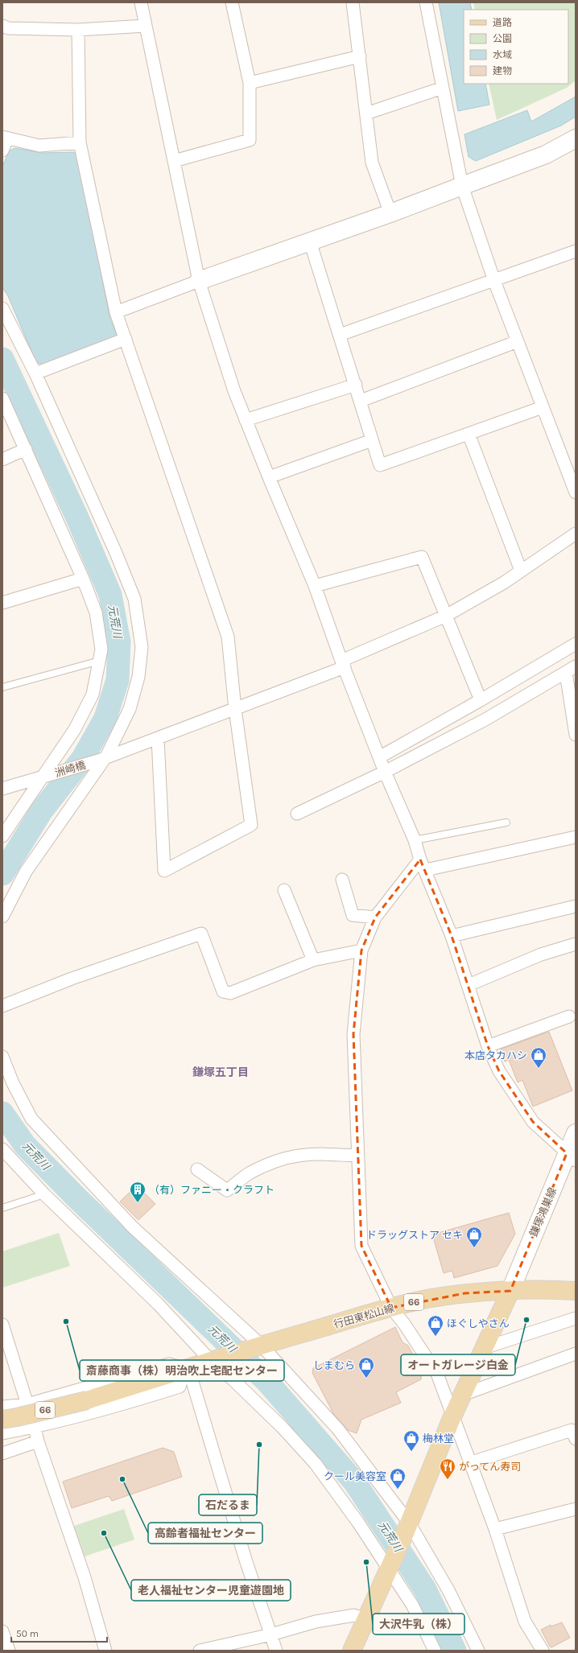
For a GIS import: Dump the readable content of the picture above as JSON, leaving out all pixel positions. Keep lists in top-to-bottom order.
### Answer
{
  "streets": {
    "main road": ["66", "行田東松山線"],
    "street": ["洲崎橋", "鎌塚鴻巣線"]
  },
  "crossings": [
    ["鎌塚鴻巣線", "行田東松山線"],
    ["66", "行田東松山線"]
  ],
  "districts": ["鎌塚五丁目"],
  "water": ["元荒川"],
  "places": {
    "shop": [
      "本店タカハシ",
      "ドラッグストア セキ",
      "ほぐしやさん",
      "しまむら",
      "梅林堂",
      "クール美容室"
    ],
    "building": ["（有）ファニー・クラフト"],
    "other": [
      "オートガレージ白金",
      "斎藤商事（株）明治吹上宅配センター",
      "石だるま",
      "高齢者福祉センター",
      "老人福祉センター児童遊園地",
      "大沢牛乳（株）"
    ],
    "restaurant": ["がってん寿司"]
  },
  "legend": [
    "道路",
    "公園",
    "水域",
    "建物"
  ],
  "scale_bar": "50 m"
}
